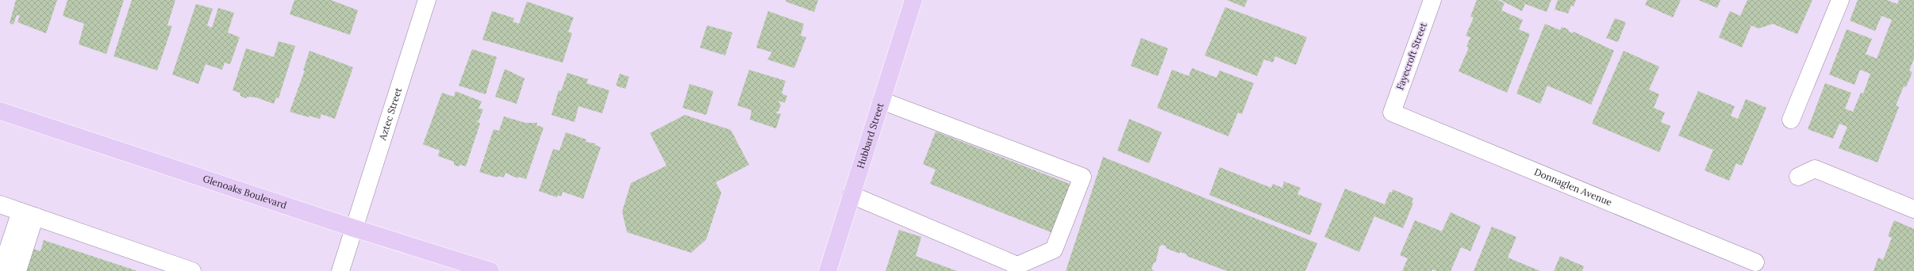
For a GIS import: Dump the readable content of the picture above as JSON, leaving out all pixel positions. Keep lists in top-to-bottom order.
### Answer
{
  "streets": {
    "main road": ["Hubbard Street", "Glenoaks Boulevard"],
    "street": ["Fayecroft Street", "Aztec Street", "Donnaglen Avenue"]
  },
  "crossings": [
    ["Fayecroft Street", "Donnaglen Avenue"],
    ["Aztec Street", "Glenoaks Boulevard"]
  ]
}
